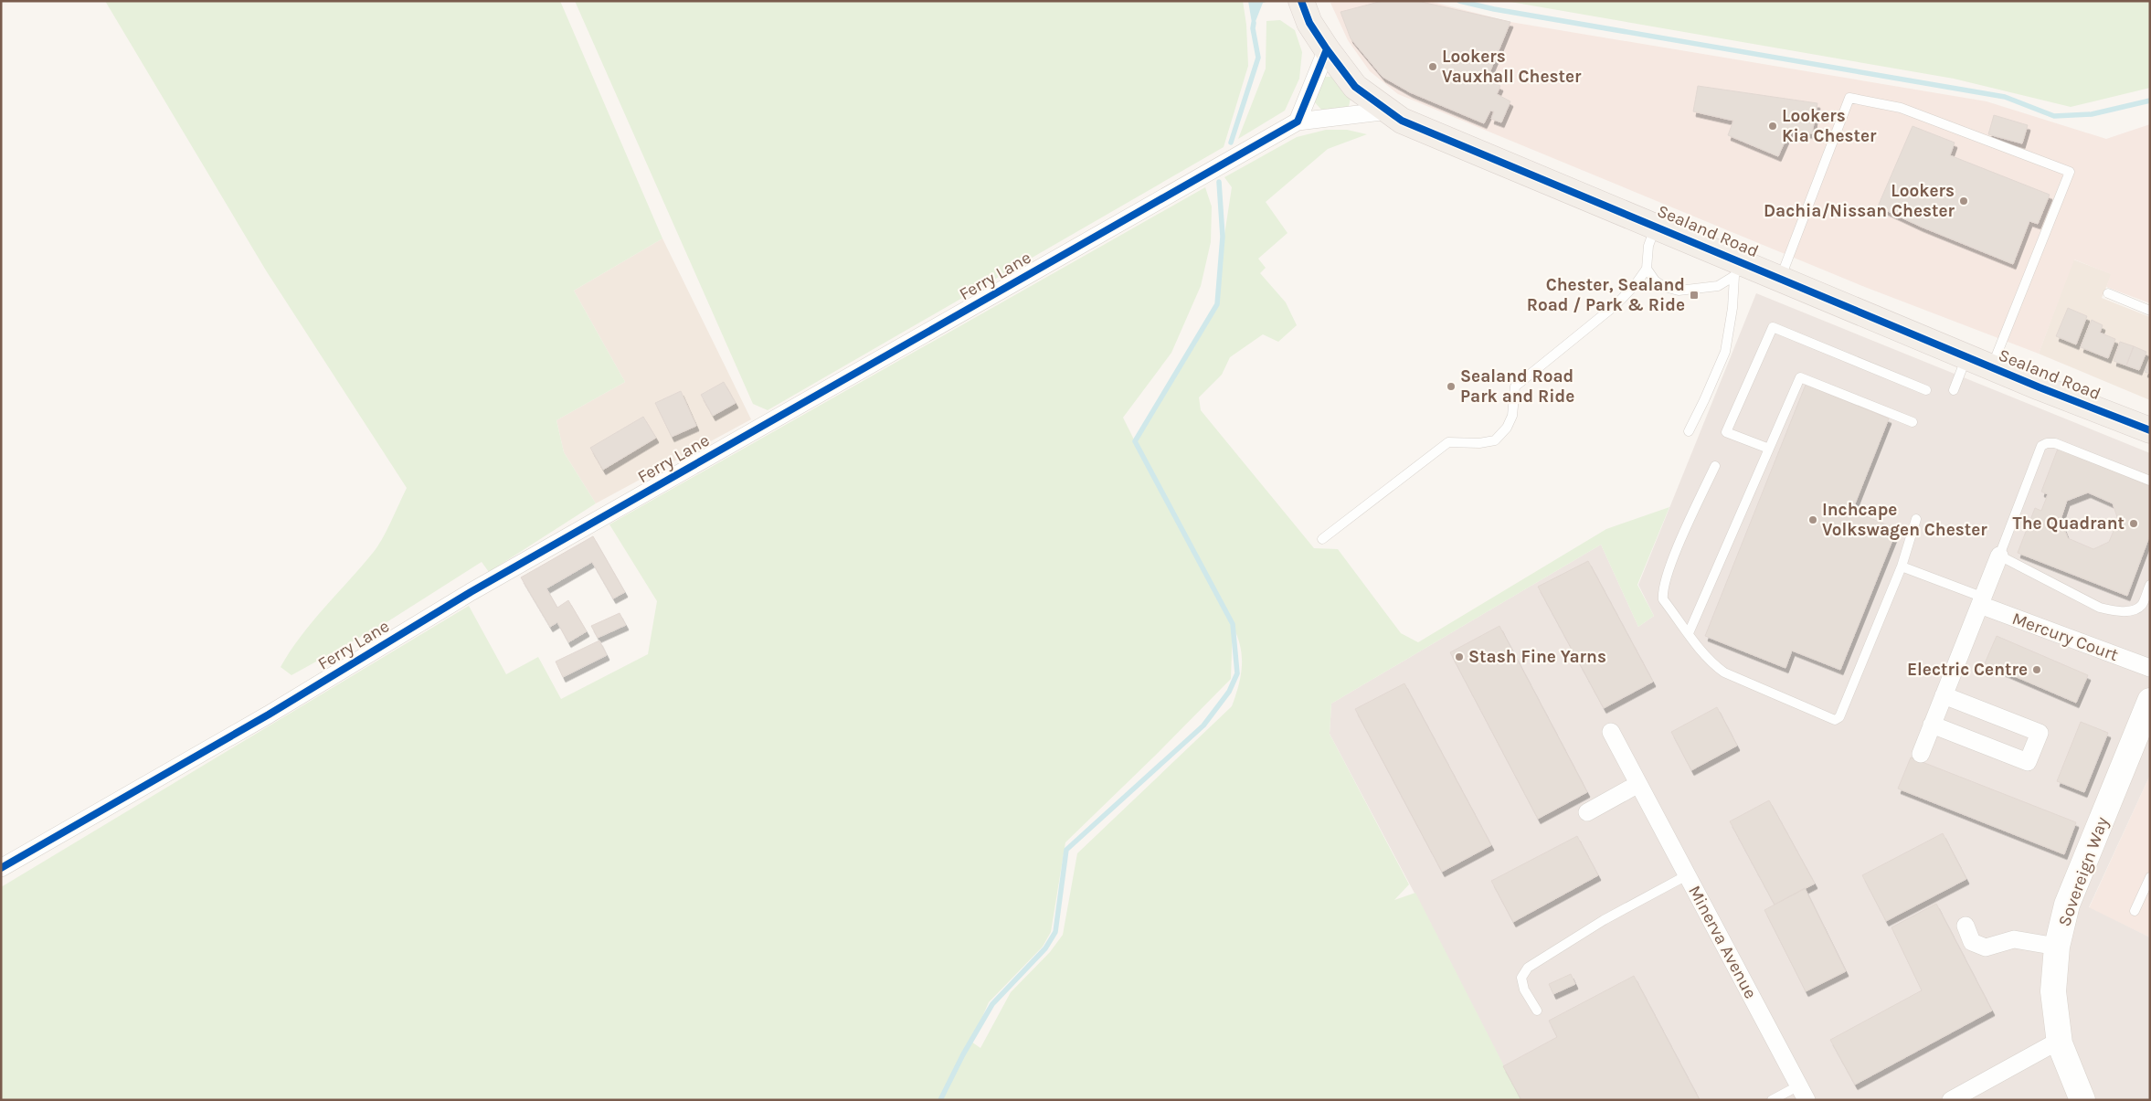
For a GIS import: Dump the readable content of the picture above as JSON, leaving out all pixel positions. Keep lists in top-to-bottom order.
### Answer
{
  "streets": {
    "main road": ["Sealand Road"],
    "street": [
      "Ferry Lane",
      "Mercury Court",
      "Sovereign Way",
      "Minerva Avenue"
    ]
  },
  "crossings": [
    ["Sealand Road", "Ferry Lane"]
  ],
  "places": {
    "other": [
      "Lookers Vauxhall Chester",
      "Lookers Kia Chester",
      "Lookers Dachia/Nissan Chester",
      "Sealand Road Park and Ride",
      "Inchcape Volkswagen Chester",
      "The Quadrant",
      "Stash Fine Yarns",
      "Electric Centre"
    ],
    "transit": ["Chester, Sealand Road / Park & Ride"]
  }
}
